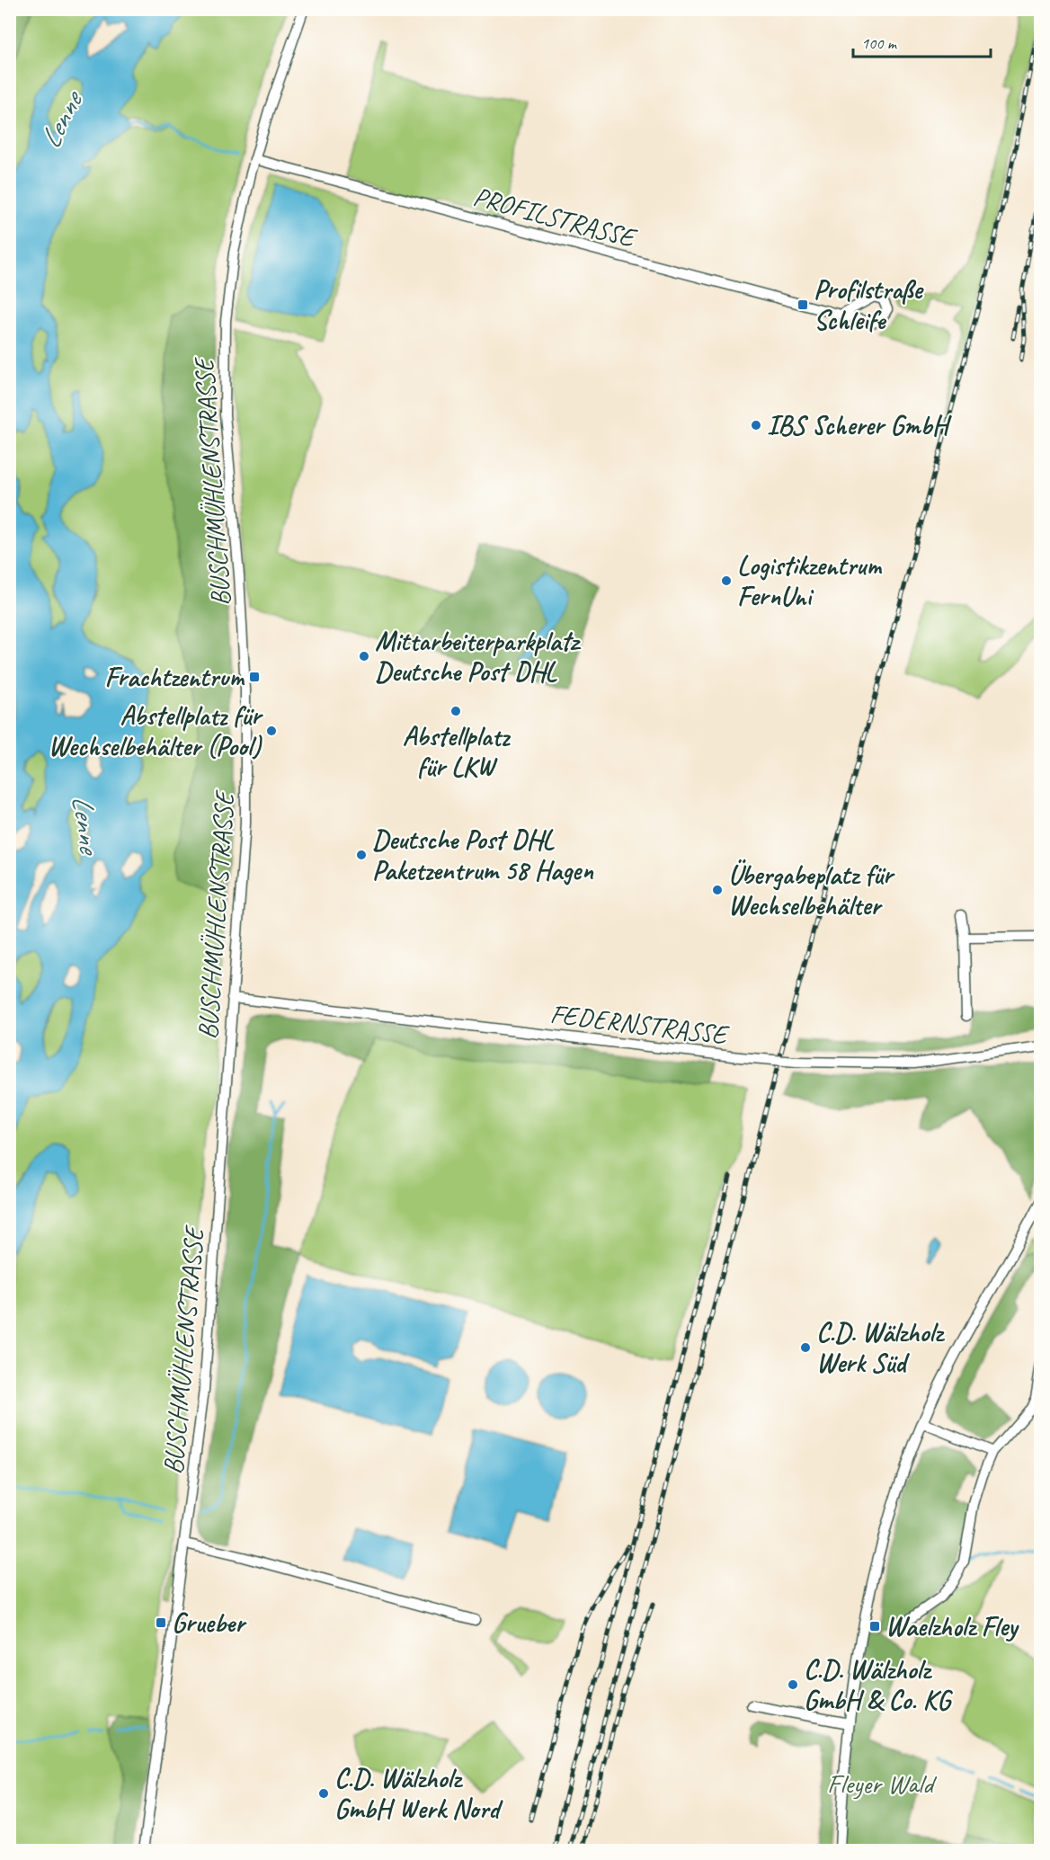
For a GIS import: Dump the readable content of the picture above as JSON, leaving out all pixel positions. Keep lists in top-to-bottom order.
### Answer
{
  "streets": {
    "street": ["PROFILSTRASSE", "BUSCHMÜHLENSTRASSE", "FEDERNSTRASSE"]
  },
  "crossings": [
    ["PROFILSTRASSE", "BUSCHMÜHLENSTRASSE"],
    ["BUSCHMÜHLENSTRASSE", "FEDERNSTRASSE"]
  ],
  "water": ["Lenne"],
  "parks": ["Fleyer Wald"],
  "places": {
    "transit": [
      "Profilstraße Schleife",
      "Frachtzentrum",
      "Grueber",
      "Waelzholz Fley"
    ],
    "other": [
      "IBS Scherer GmbH",
      "Logistikzentrum FernUni",
      "Mittarbeiterparkplatz Deutsche Post DHL",
      "Abstellplatz für LKW",
      "Abstellplatz für Wechselbehälter (Pool)",
      "Deutsche Post DHL Paketzentrum 58 Hagen",
      "Übergabeplatz für Wechselbehälter",
      "C.D. Wälzholz Werk Süd",
      "C.D. Wälzholz GmbH & Co. KG",
      "C.D. Wälzholz GmbH Werk Nord"
    ]
  },
  "scale_bar": "100 m"
}
